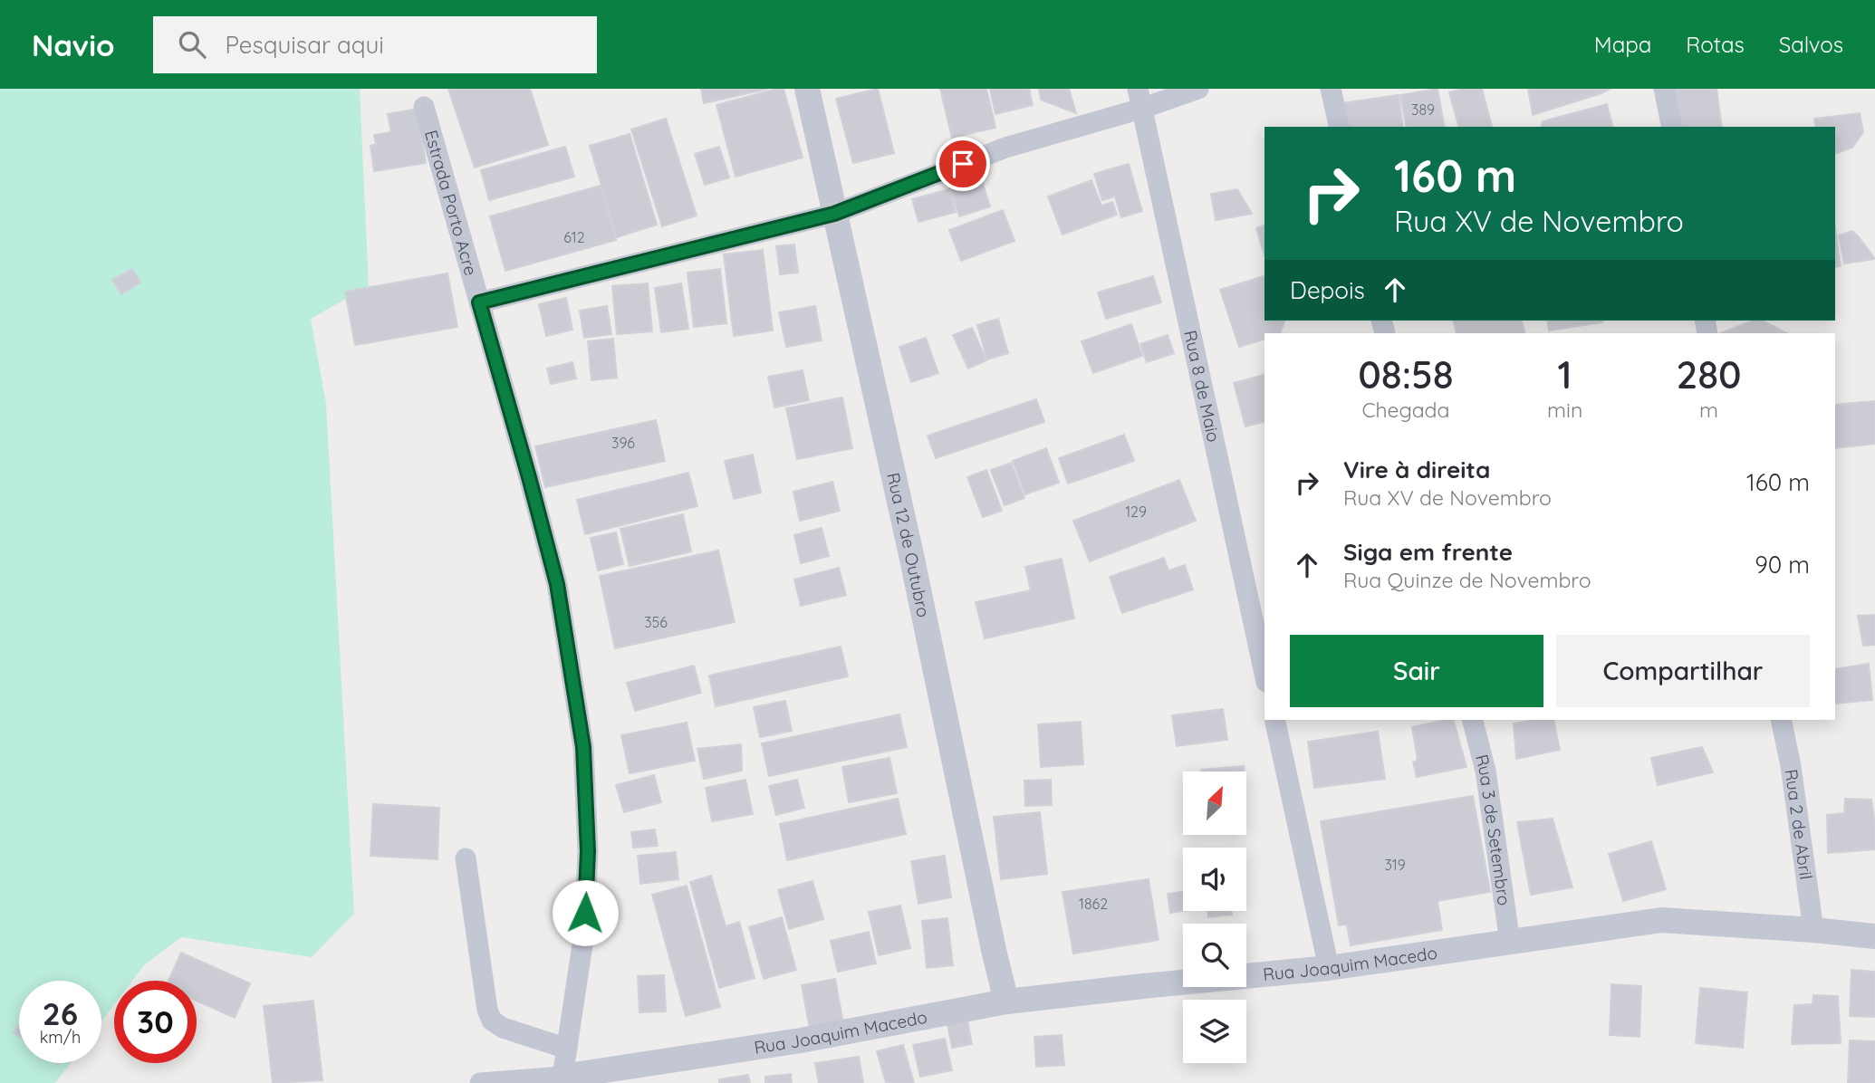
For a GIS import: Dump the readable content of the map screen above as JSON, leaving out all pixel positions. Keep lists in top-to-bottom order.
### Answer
{
  "streets": {
    "street": [
      "Estrada Porto Acre",
      "Rua 8 de Maio",
      "Rua 12 de Outubro",
      "Rua 2 de Abril",
      "Rua 3 de Setembro",
      "Rua Joaquim Macedo"
    ]
  },
  "crossings": [
    ["Estrada Porto Acre", "Rua Joaquim Macedo"],
    ["Rua 12 de Outubro", "Rua Joaquim Macedo"],
    ["Rua 2 de Abril", "Rua Joaquim Macedo"],
    ["Rua 3 de Setembro", "Rua Joaquim Macedo"]
  ],
  "house_numbers": [
    "389",
    "612",
    "396",
    "129",
    "356",
    "319",
    "1862"
  ],
  "north": "top right",
  "page": {
    "header": "Navio",
    "search": "Pesquisar aqui",
    "nav": ["Mapa", "Rotas", "Salvos"],
    "turn": ["160 m", "Rua XV de Novembro"],
    "then": "Depois",
    "eta": [
      "08:58",
      "Chegada",
      "1",
      "min",
      "280",
      "m"
    ],
    "list": [
      {
        "name": "Vire à direita",
        "note": "Rua XV de Novembro",
        "value": "160 m"
      },
      {
        "name": "Siga em frente",
        "note": "Rua Quinze de Novembro",
        "value": "90 m"
      }
    ],
    "buttons": ["Sair", "Compartilhar"],
    "speed": "26 km/h",
    "limit": "30"
  }
}
